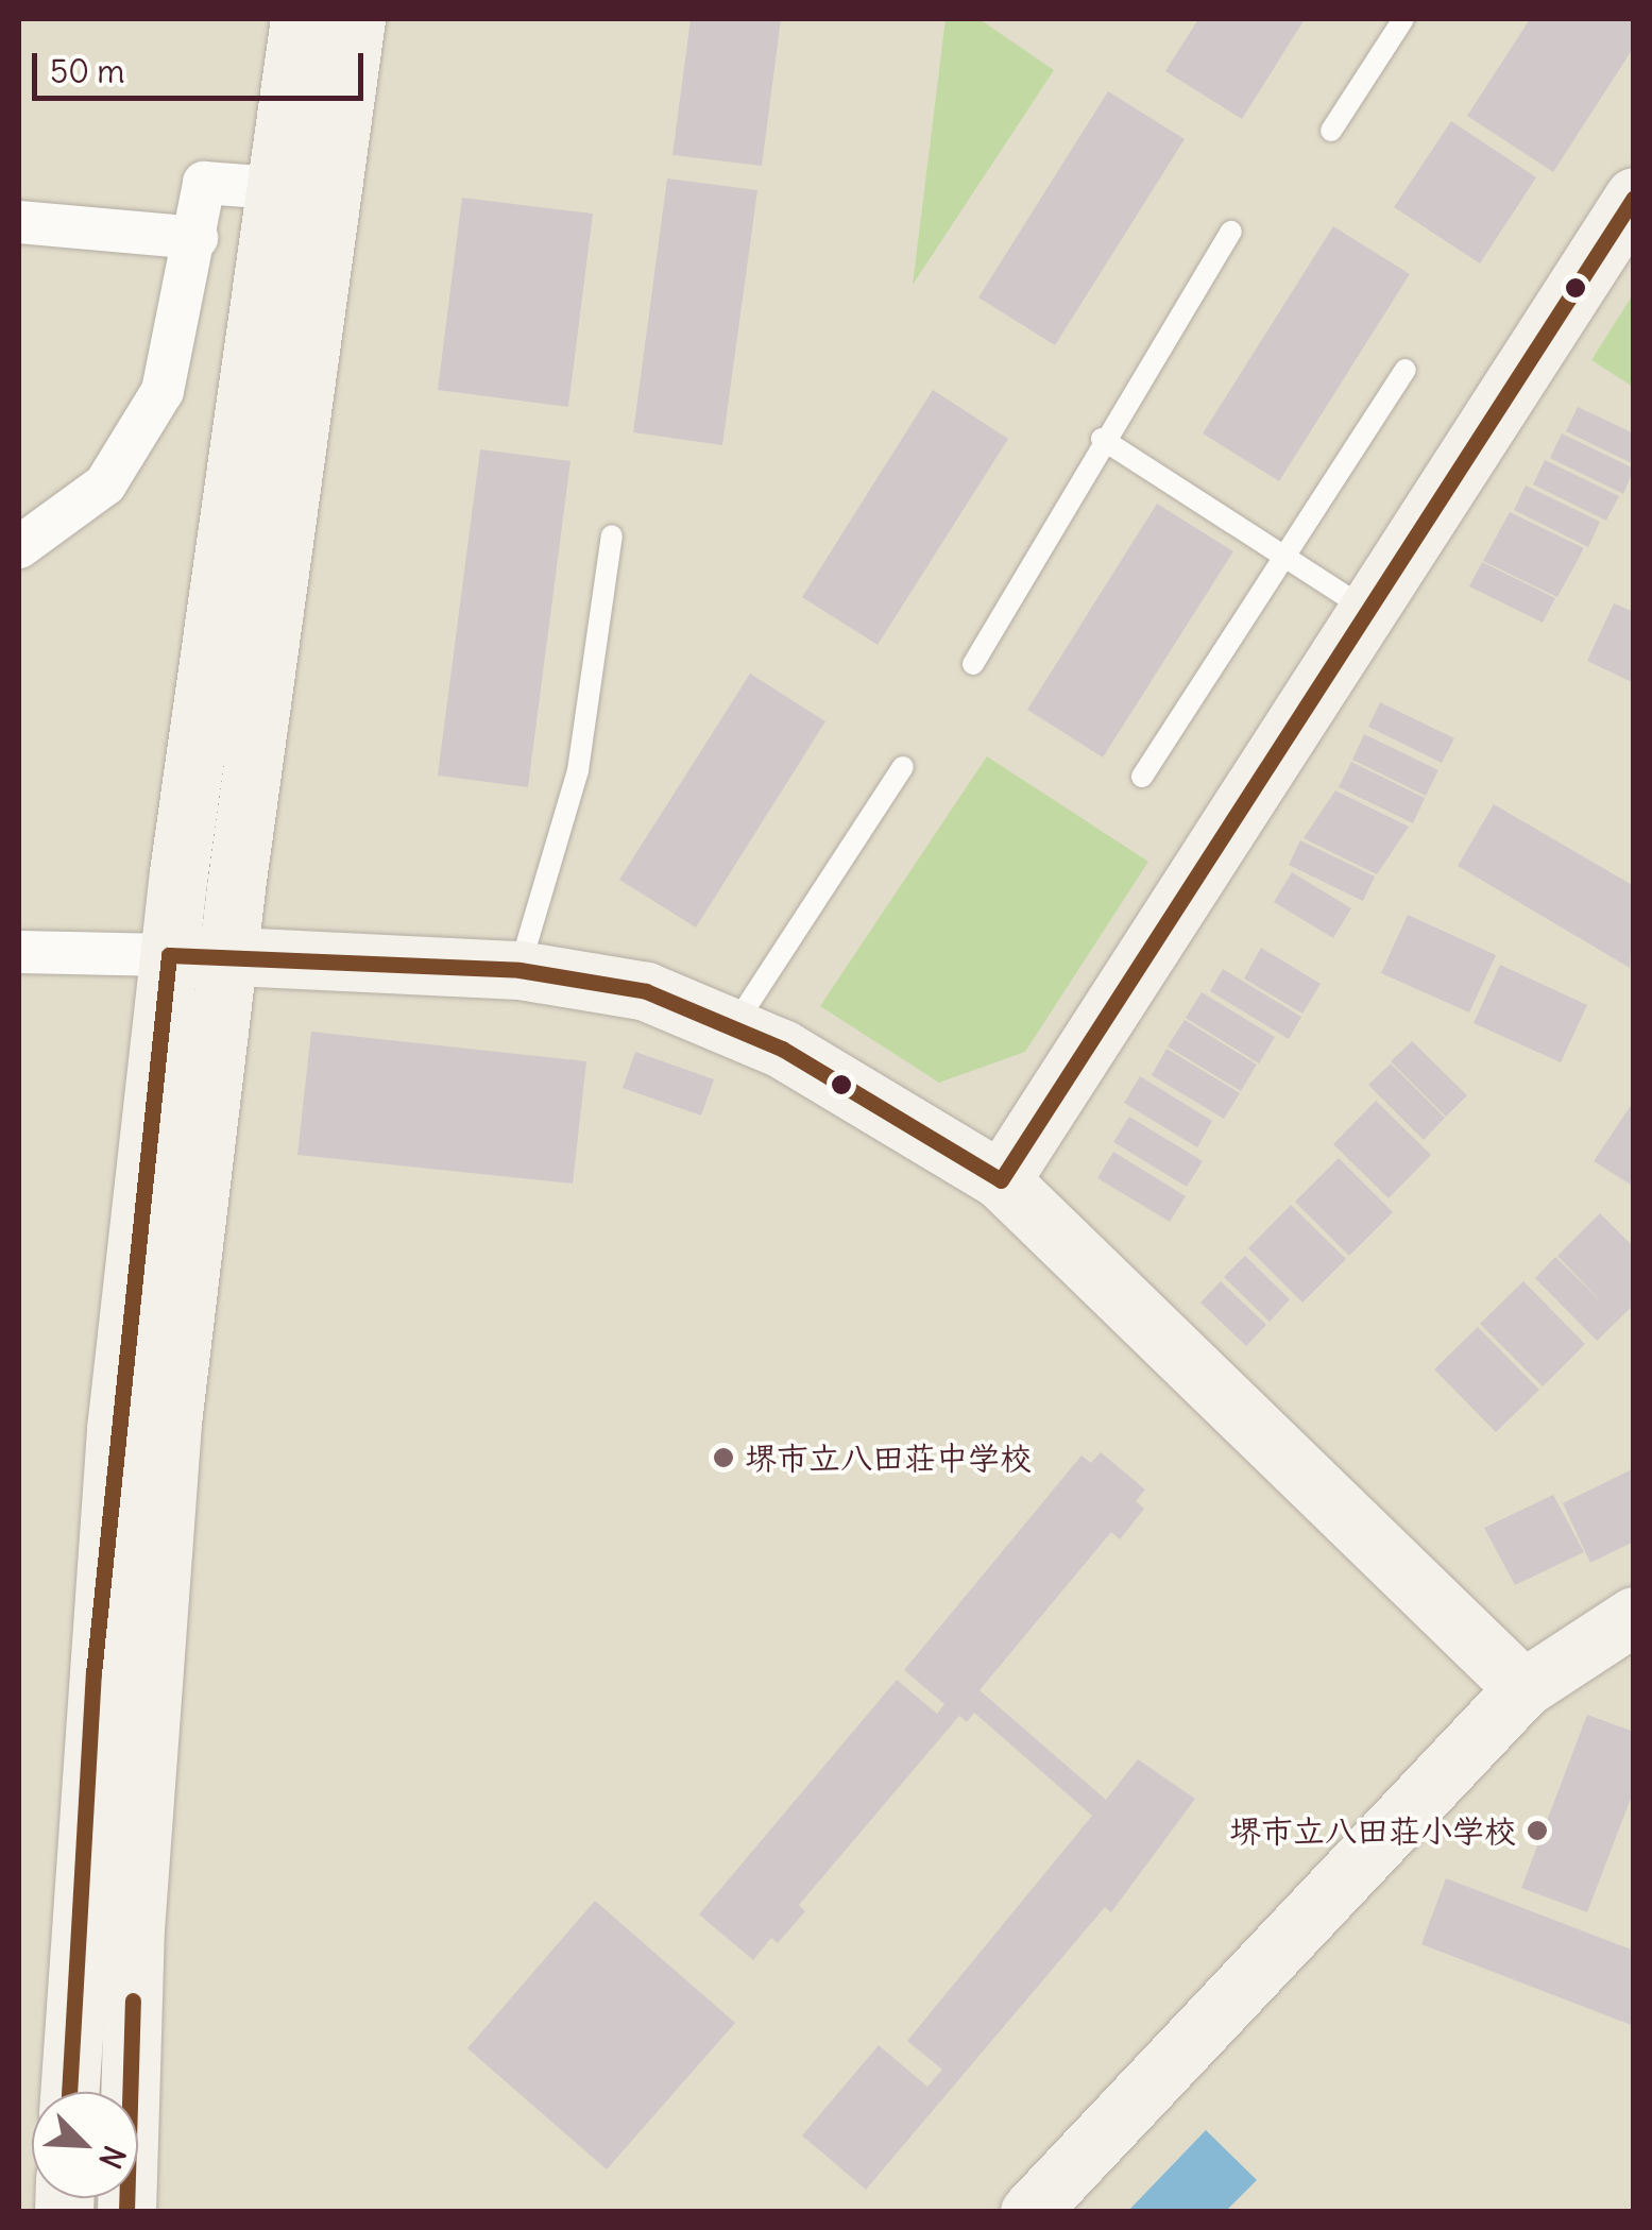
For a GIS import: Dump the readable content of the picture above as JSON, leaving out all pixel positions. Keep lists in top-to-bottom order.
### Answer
{
  "places": ["堺市立八田荘中学校", "堺市立八田荘小学校"],
  "scale_bar": "50 m",
  "north": "bottom right"
}
